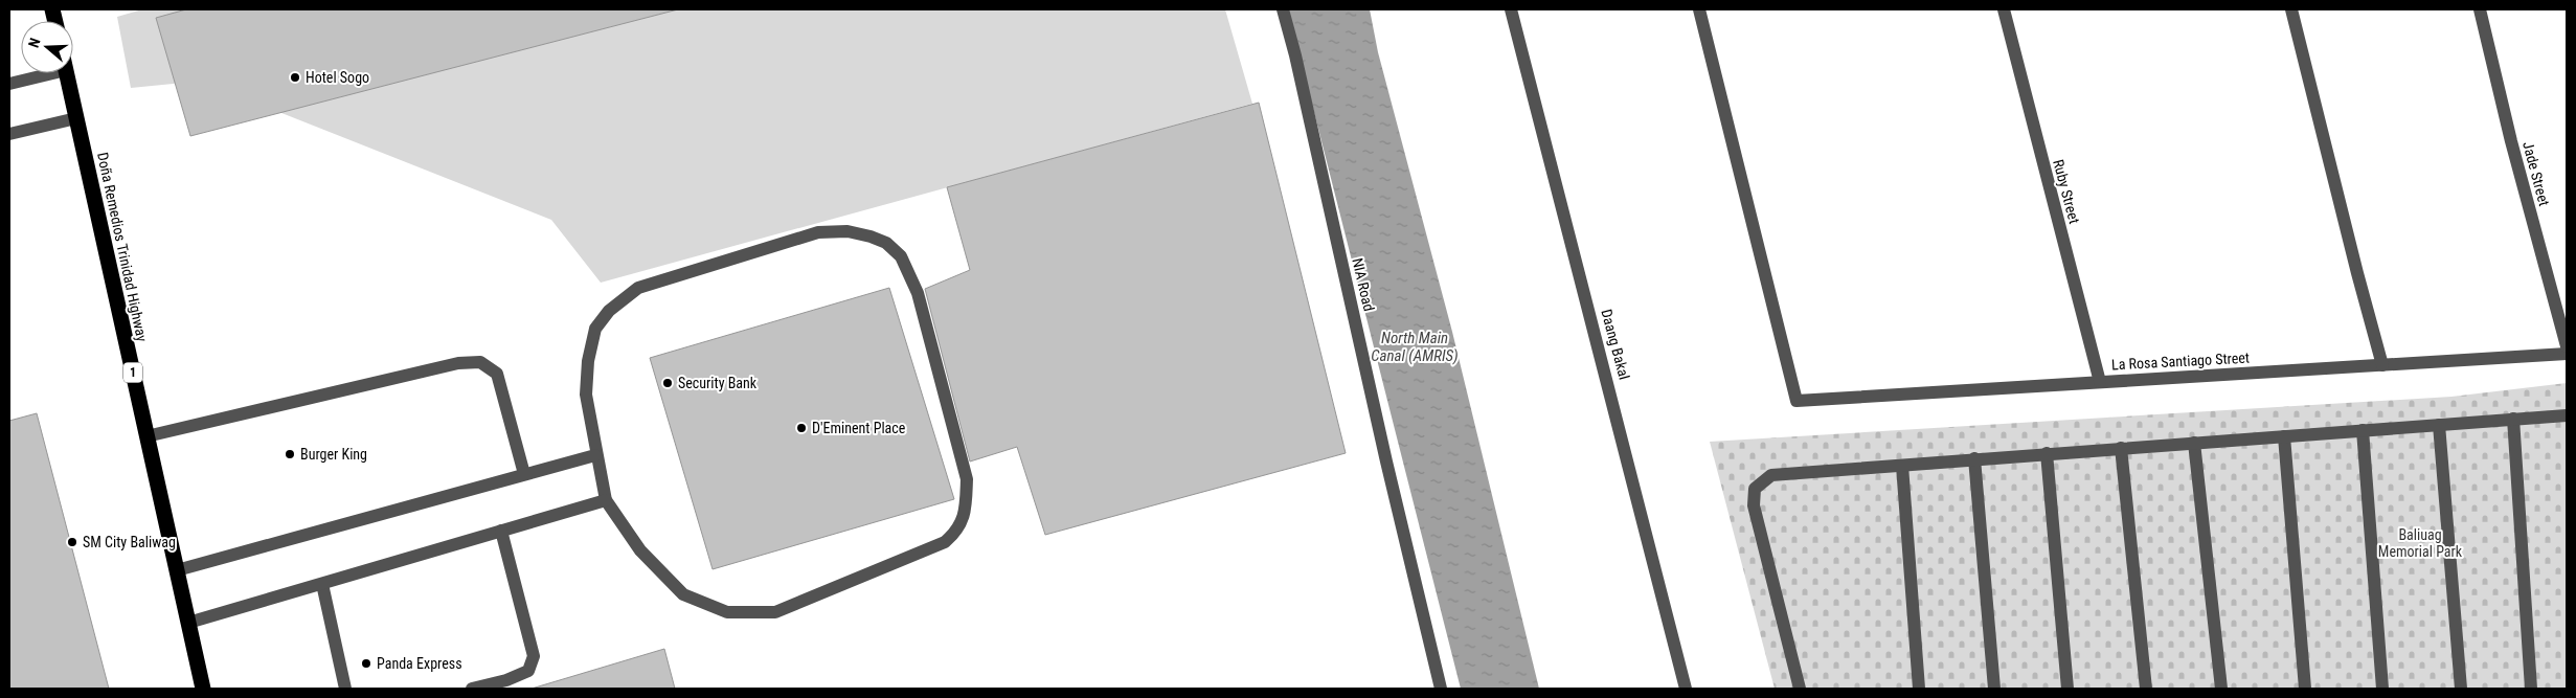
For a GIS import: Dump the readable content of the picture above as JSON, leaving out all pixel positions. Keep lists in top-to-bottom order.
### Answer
{
  "streets": {
    "highway": ["Doña Remedios Trinidad Highway", "1"],
    "street": [
      "Jade Street",
      "Ruby Street",
      "NIA Road",
      "Daang Bakal",
      "La Rosa Santiago Street"
    ]
  },
  "crossings": [
    ["Ruby Street", "La Rosa Santiago Street"]
  ],
  "water": ["North Main Canal (AMRIS)"],
  "parks": ["Baliuag Memorial Park"],
  "places": [
    "Hotel Sogo",
    "Security Bank",
    "D'Eminent Place",
    "Burger King",
    "SM City Baliwag",
    "Panda Express"
  ],
  "north": "left"
}
